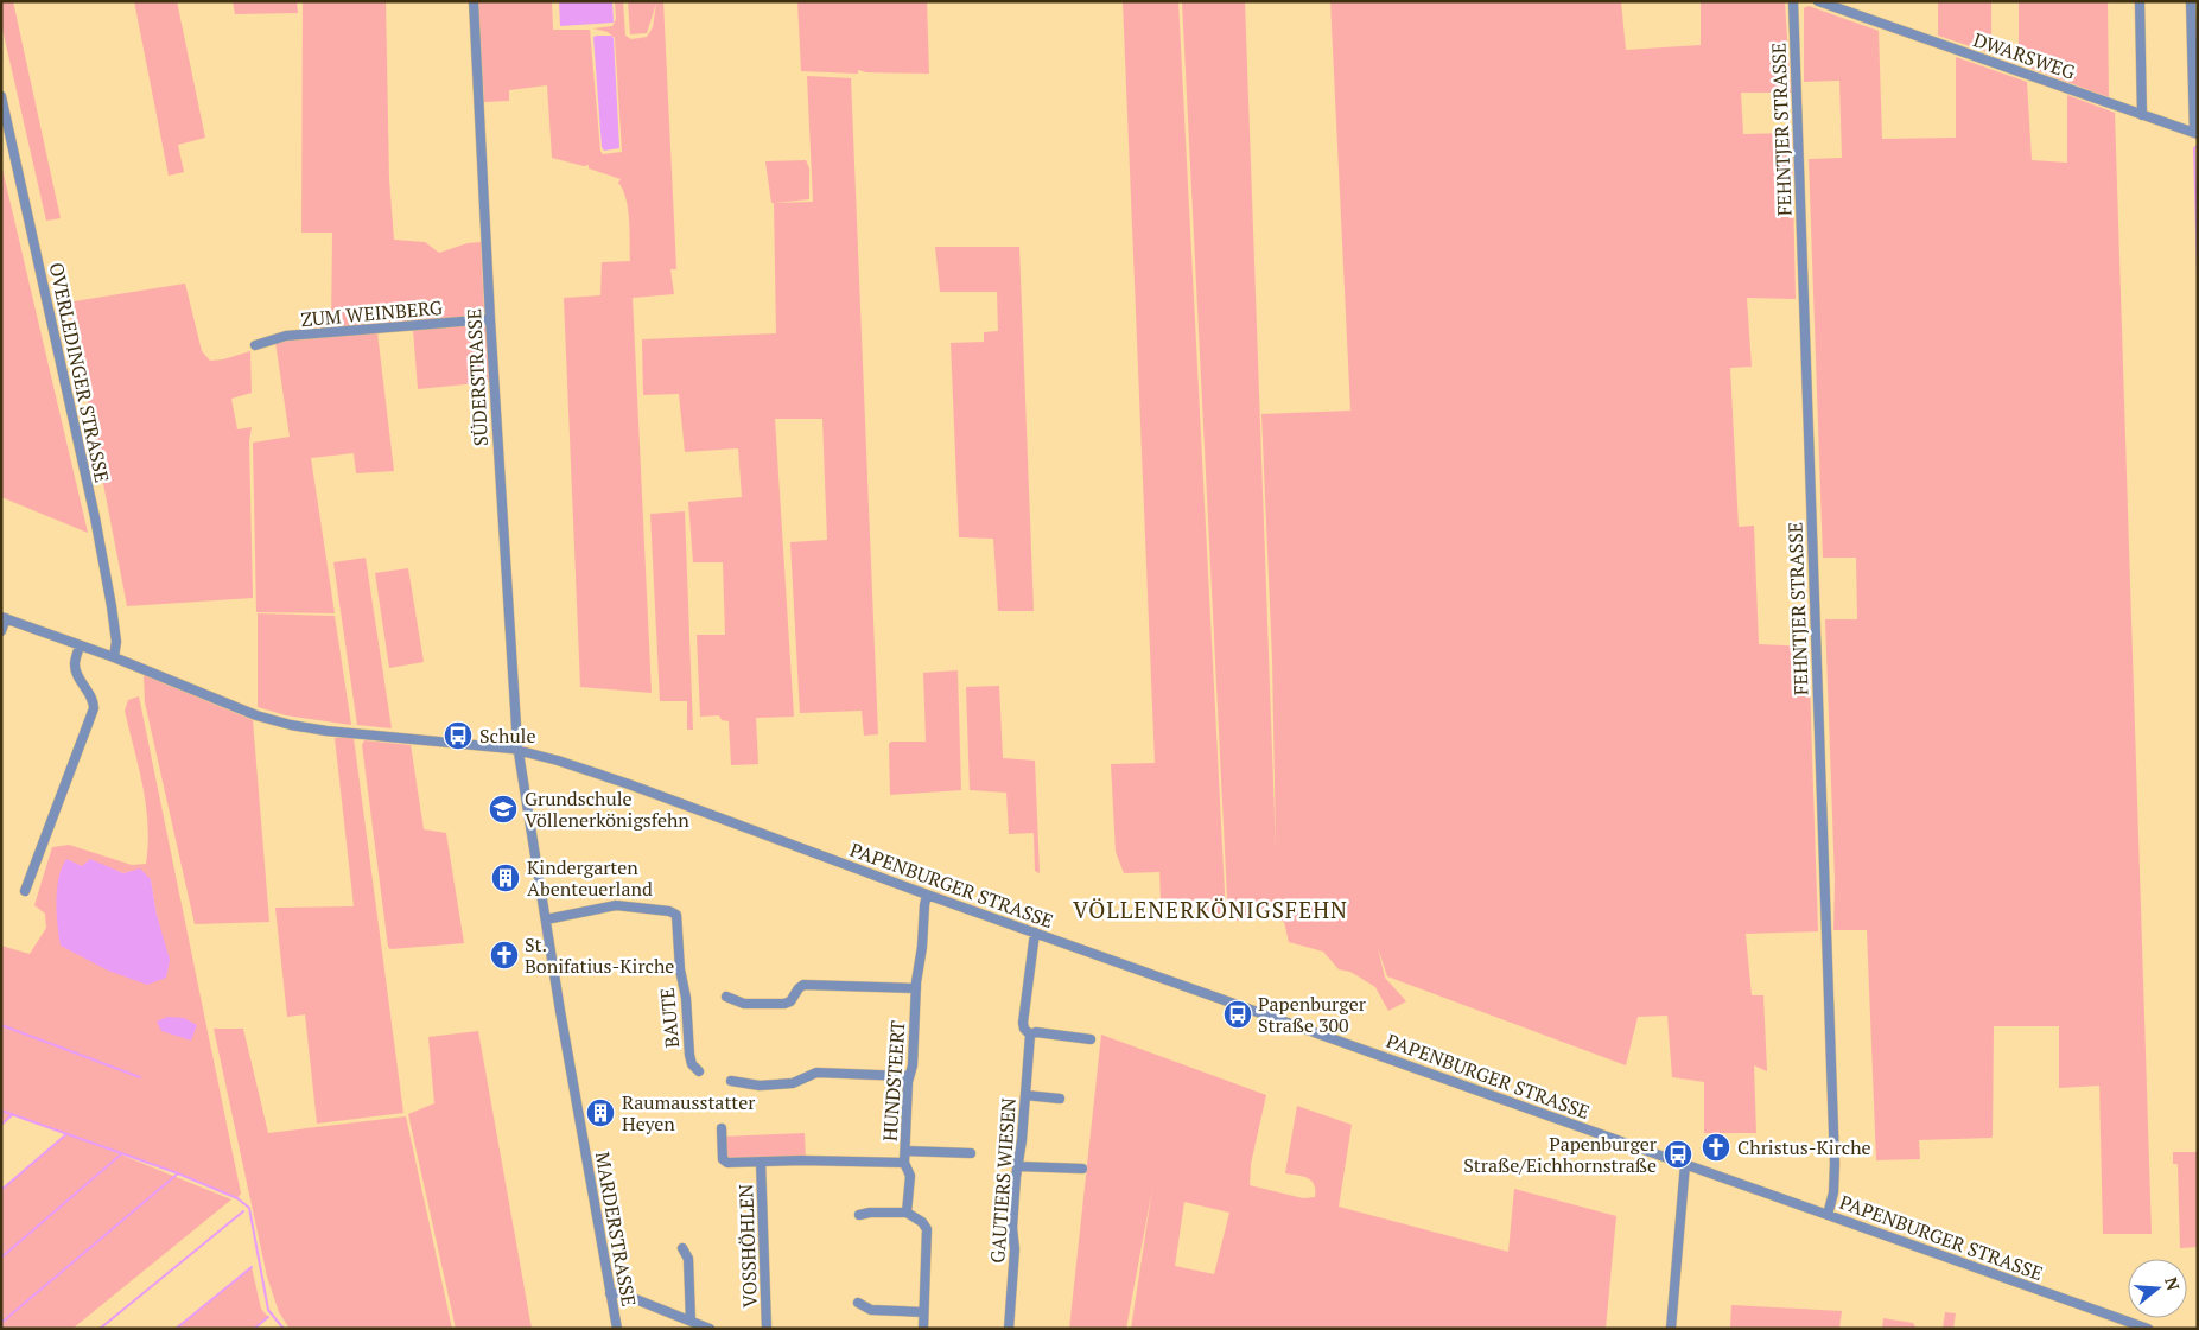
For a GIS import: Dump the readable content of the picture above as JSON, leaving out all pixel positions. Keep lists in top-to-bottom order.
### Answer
{
  "streets": {
    "street": [
      "DWARSWEG",
      "FEHNTJER STRASSE",
      "ZUM WEINBERG",
      "OVERLEDINGER STRASSE",
      "SÜDERSTRASSE",
      "PAPENBURGER STRASSE",
      "BAUTE",
      "HUNDSTEERT",
      "GAUTIERS WIESEN",
      "MARDERSTRASSE",
      "VOSSHÖHLEN"
    ]
  },
  "crossings": [
    ["FEHNTJER STRASSE", "PAPENBURGER STRASSE"],
    ["ZUM WEINBERG", "SÜDERSTRASSE"],
    ["OVERLEDINGER STRASSE", "PAPENBURGER STRASSE"],
    ["SÜDERSTRASSE", "PAPENBURGER STRASSE"],
    ["SÜDERSTRASSE", "MARDERSTRASSE"],
    ["PAPENBURGER STRASSE", "HUNDSTEERT"],
    ["PAPENBURGER STRASSE", "GAUTIERS WIESEN"],
    ["PAPENBURGER STRASSE", "MARDERSTRASSE"],
    ["BAUTE", "MARDERSTRASSE"]
  ],
  "districts": ["VÖLLENERKÖNIGSFEHN"],
  "places": {
    "bus stop": ["Schule", "Papenburger Straße 300", "Papenburger Straße/Eichhornstraße"],
    "school or university": ["Grundschule Völlenerkönigsfehn"],
    "building": ["Kindergarten Abenteuerland", "Raumausstatter Heyen"],
    "church": ["St. Bonifatius-Kirche", "Christus-Kirche"]
  },
  "north": "right"
}
